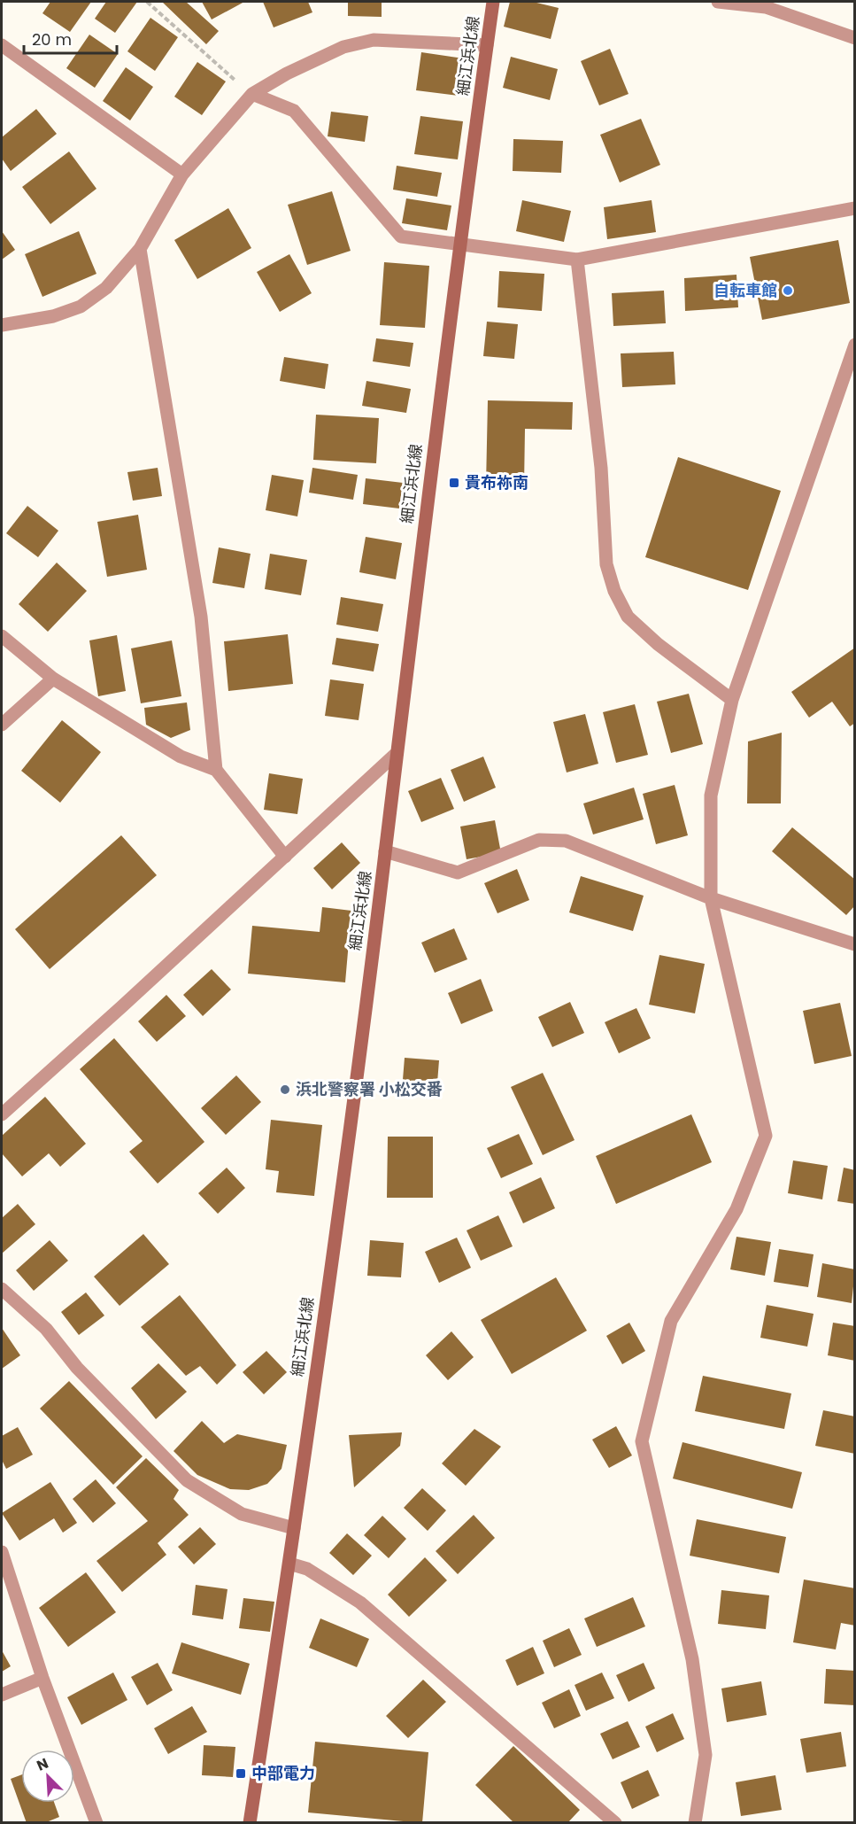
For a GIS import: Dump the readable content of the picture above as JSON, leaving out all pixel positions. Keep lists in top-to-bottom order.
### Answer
{
  "streets": {
    "main road": ["細江浜北線"]
  },
  "places": {
    "other": ["自転車館", "浜北警察署 小松交番"],
    "transit": ["貴布祢南", "中部電力"]
  },
  "scale_bar": "20 m",
  "north": "top left"
}
